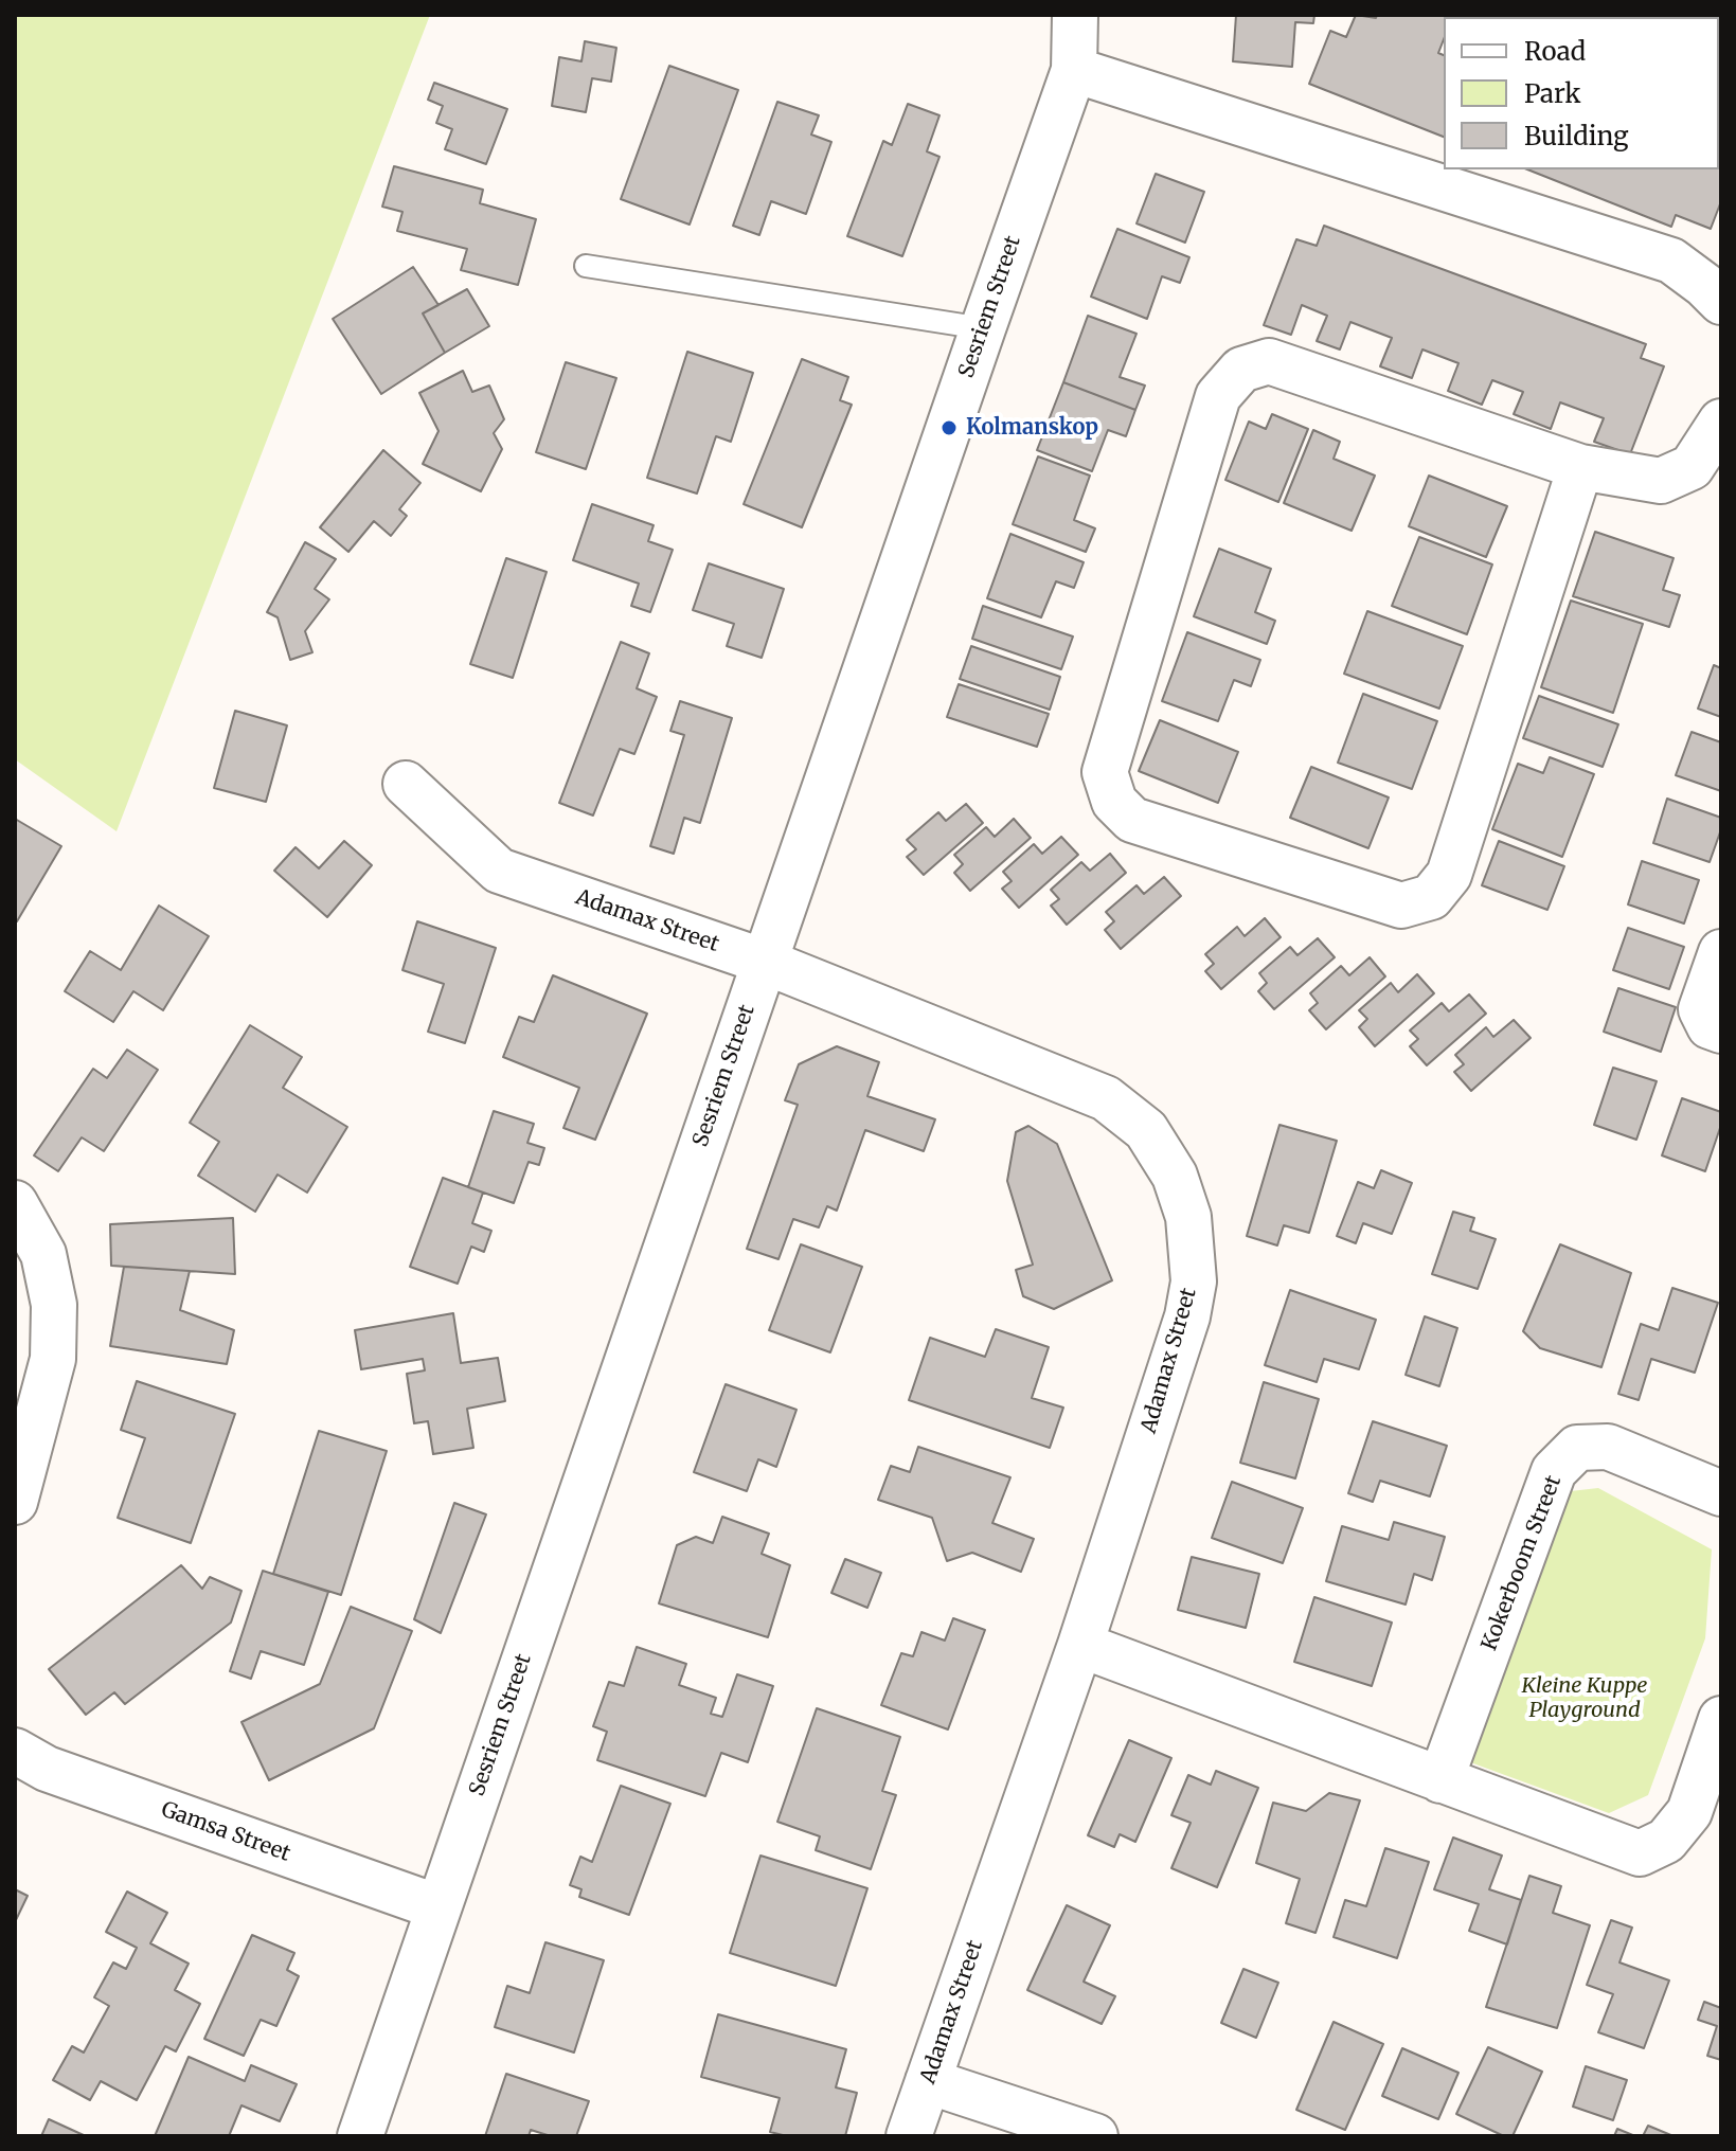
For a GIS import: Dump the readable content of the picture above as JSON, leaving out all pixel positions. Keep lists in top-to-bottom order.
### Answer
{
  "streets": {
    "street": [
      "Sesriem Street",
      "Adamax Street",
      "Kokerboom Street",
      "Gamsa Street"
    ]
  },
  "crossings": [
    ["Sesriem Street", "Adamax Street"],
    ["Sesriem Street", "Gamsa Street"]
  ],
  "parks": ["Kleine Kuppe Playground"],
  "places": ["Kolmanskop"],
  "legend": ["Road", "Park", "Building"]
}
